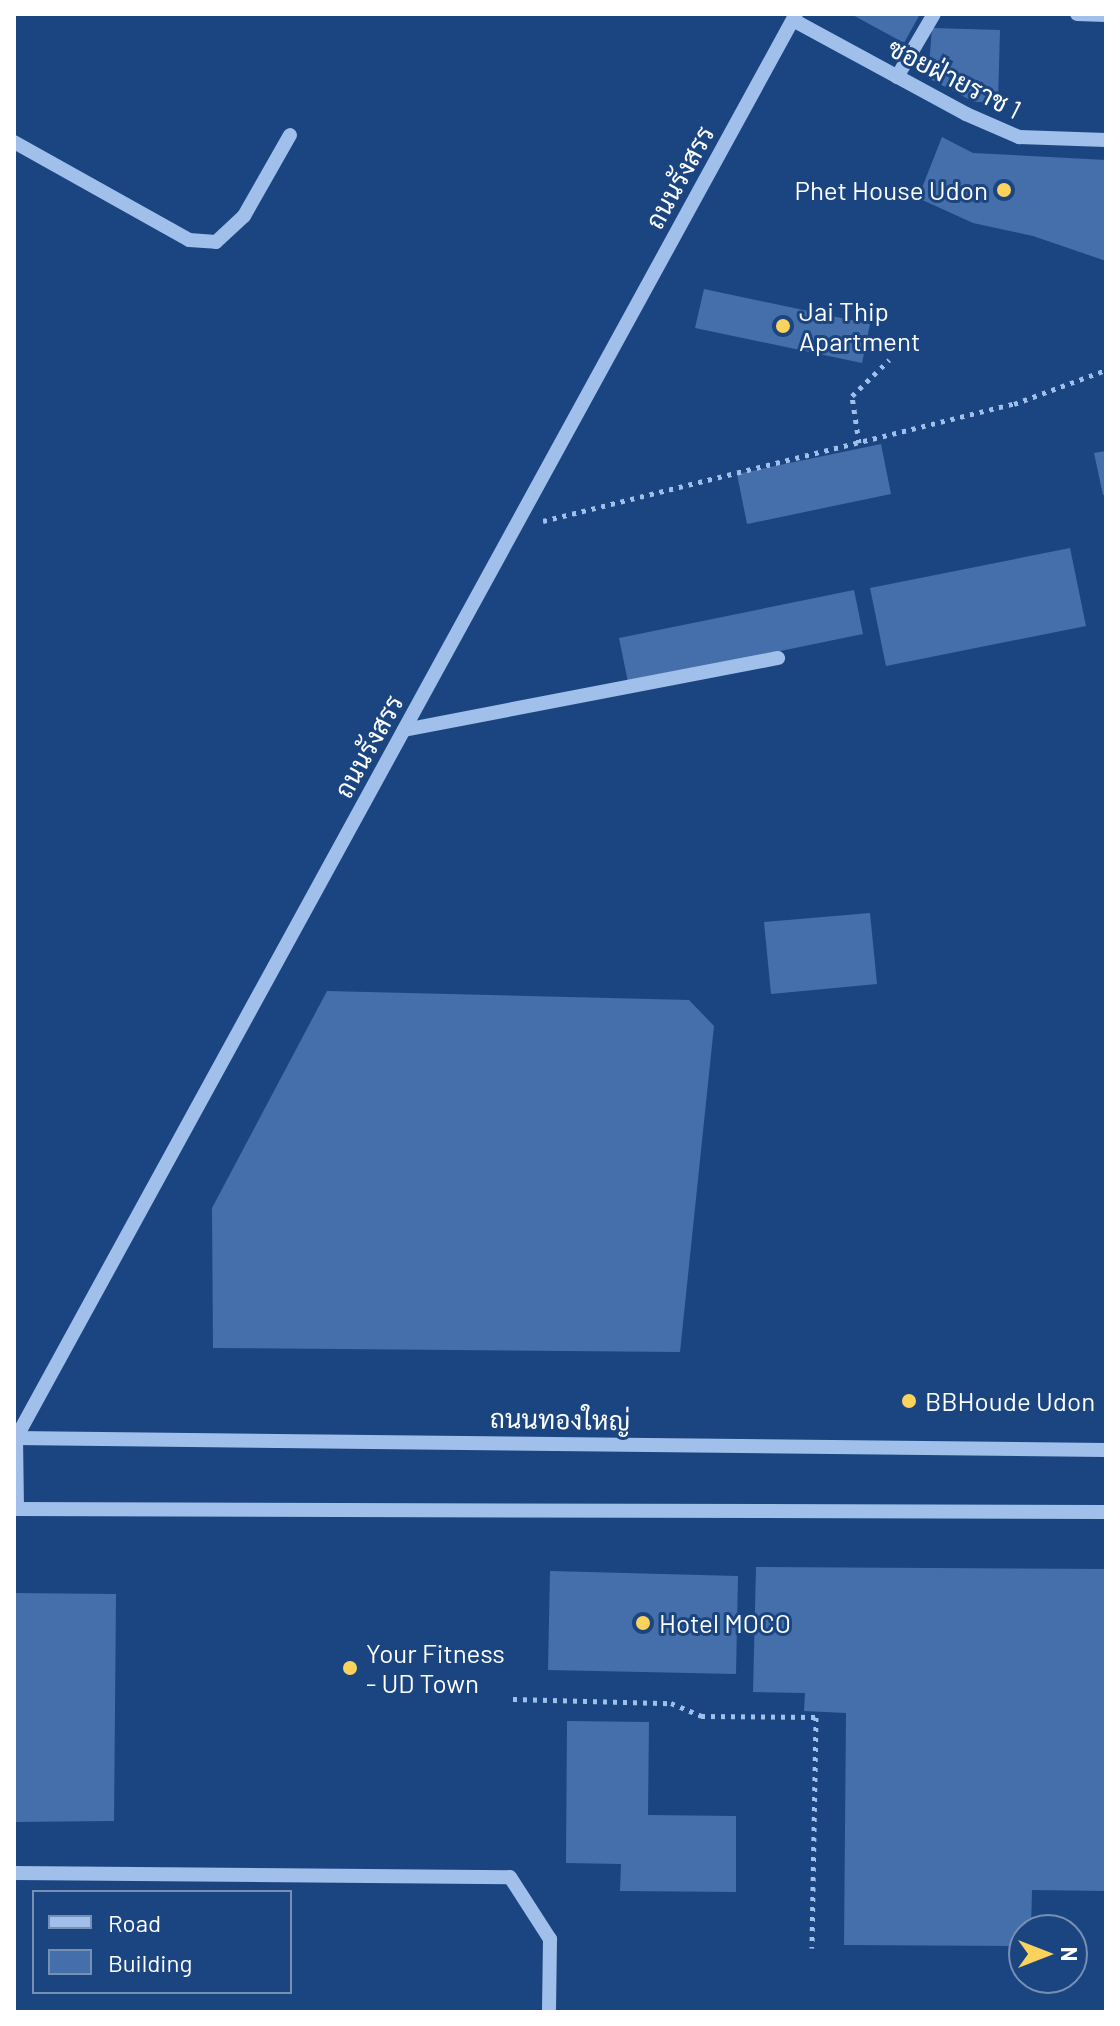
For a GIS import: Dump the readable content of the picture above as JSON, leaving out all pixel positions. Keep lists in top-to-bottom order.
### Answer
{
  "streets": {
    "street": ["ซอยฝ่ายราช 1", "ถนนรังสรร", "ถนนทองใหญ่"]
  },
  "crossings": [
    ["ซอยฝ่ายราช 1", "ถนนรังสรร"],
    ["ถนนรังสรร", "ถนนทองใหญ่"]
  ],
  "places": [
    "Phet House Udon",
    "Jai Thip Apartment",
    "BBHoude Udon",
    "Hotel MOCO",
    "Your Fitness - UD Town"
  ],
  "legend": ["Road", "Building"],
  "north": "right"
}
